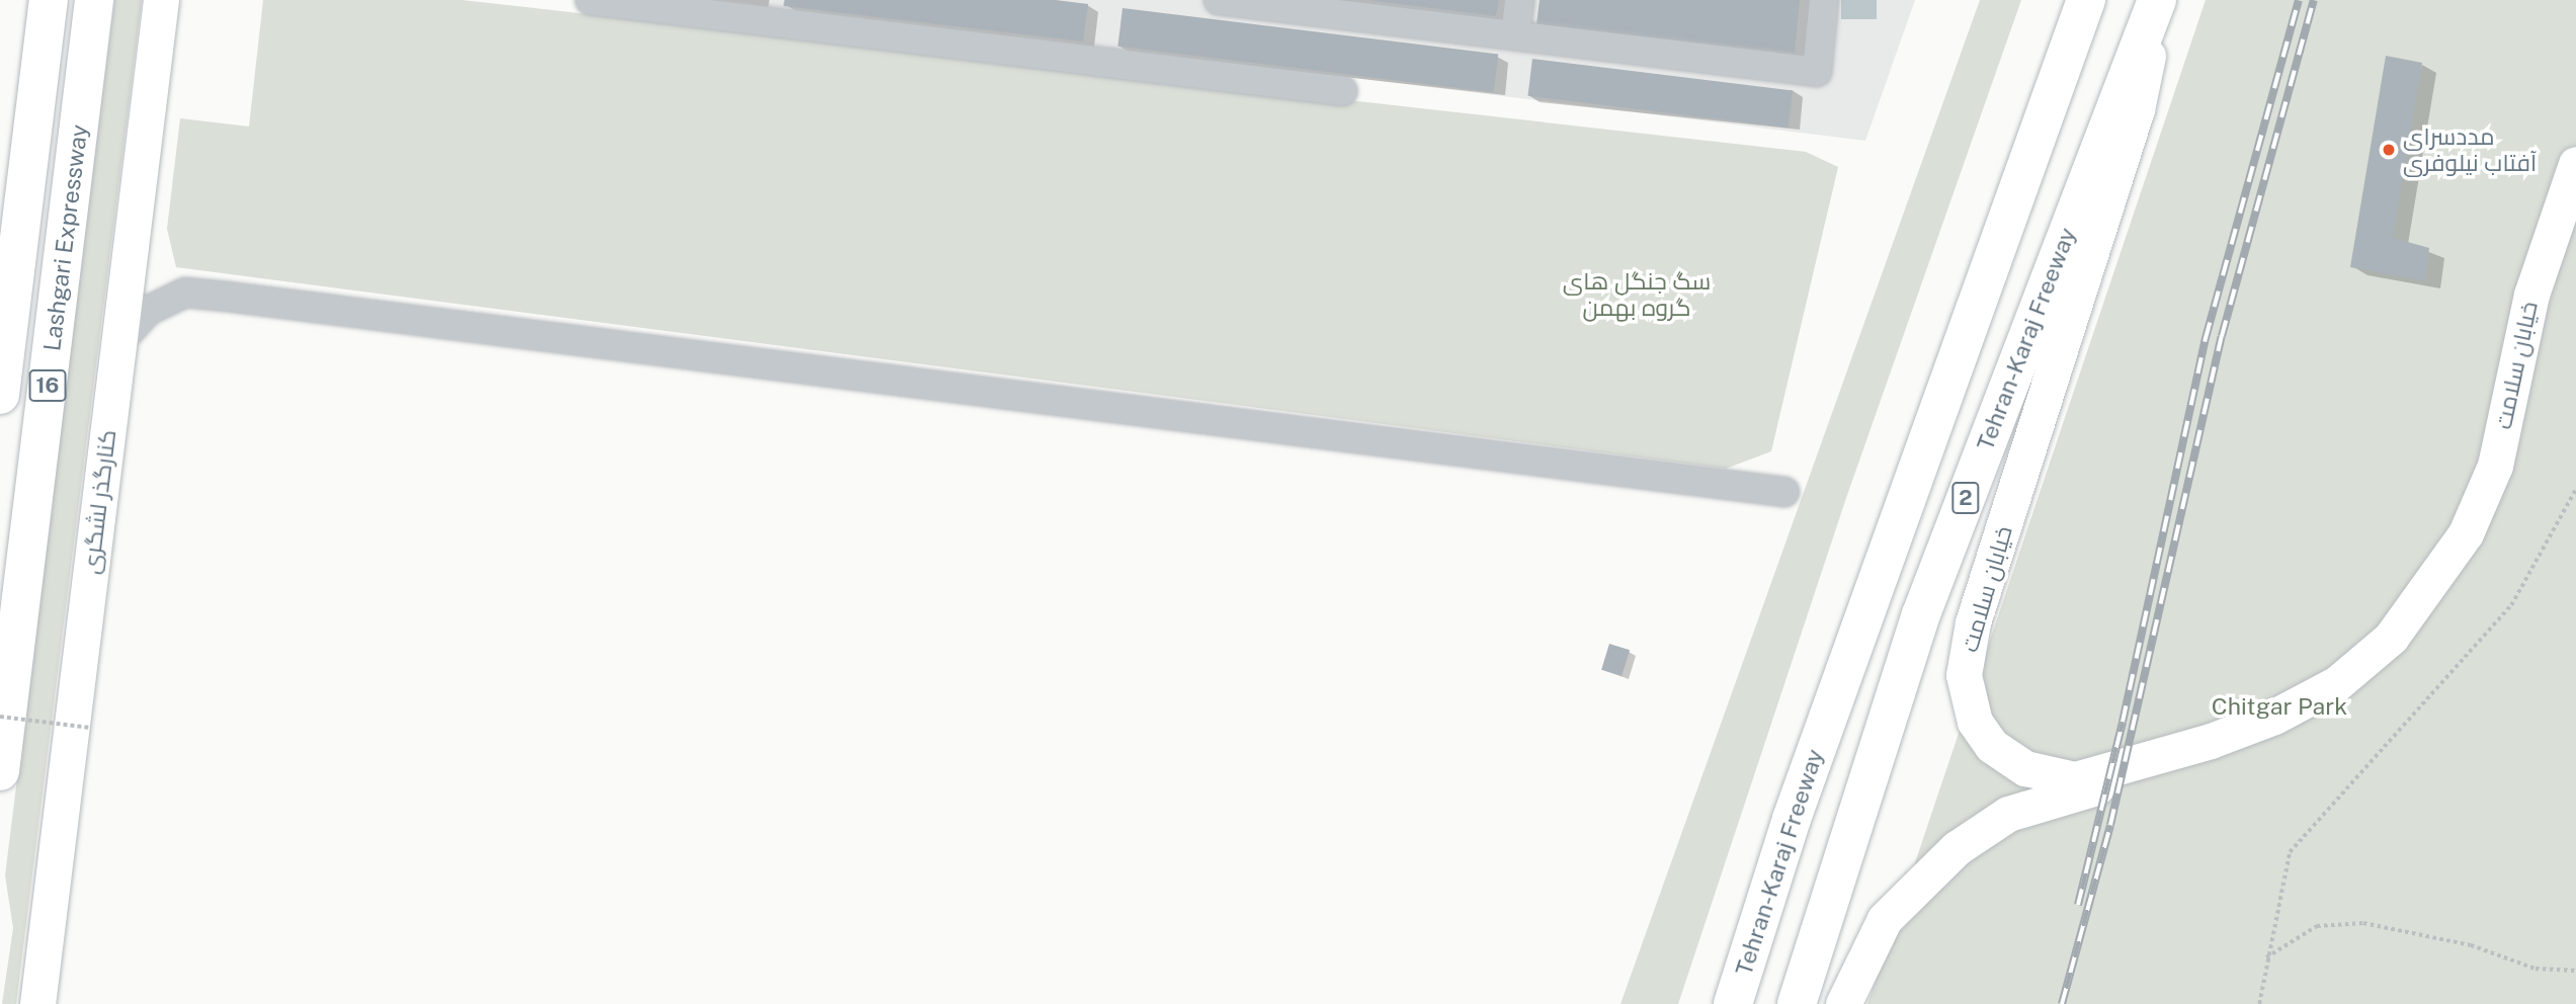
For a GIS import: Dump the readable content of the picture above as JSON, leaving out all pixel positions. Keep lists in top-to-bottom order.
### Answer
{
  "streets": {
    "highway": [
      "Lashgari Expressway",
      "Tehran-Karaj Freeway",
      "16",
      "2"
    ],
    "main road": ["خیابان سلامت", "کنارگذر لشگری"]
  },
  "crossings": [
    ["Tehran-Karaj Freeway", "خیابان سلامت"]
  ],
  "parks": ["سگ جنگل های گروه بهمن", "Chitgar Park"],
  "places": ["مددسرای آفتاب نیلوفری"]
}
